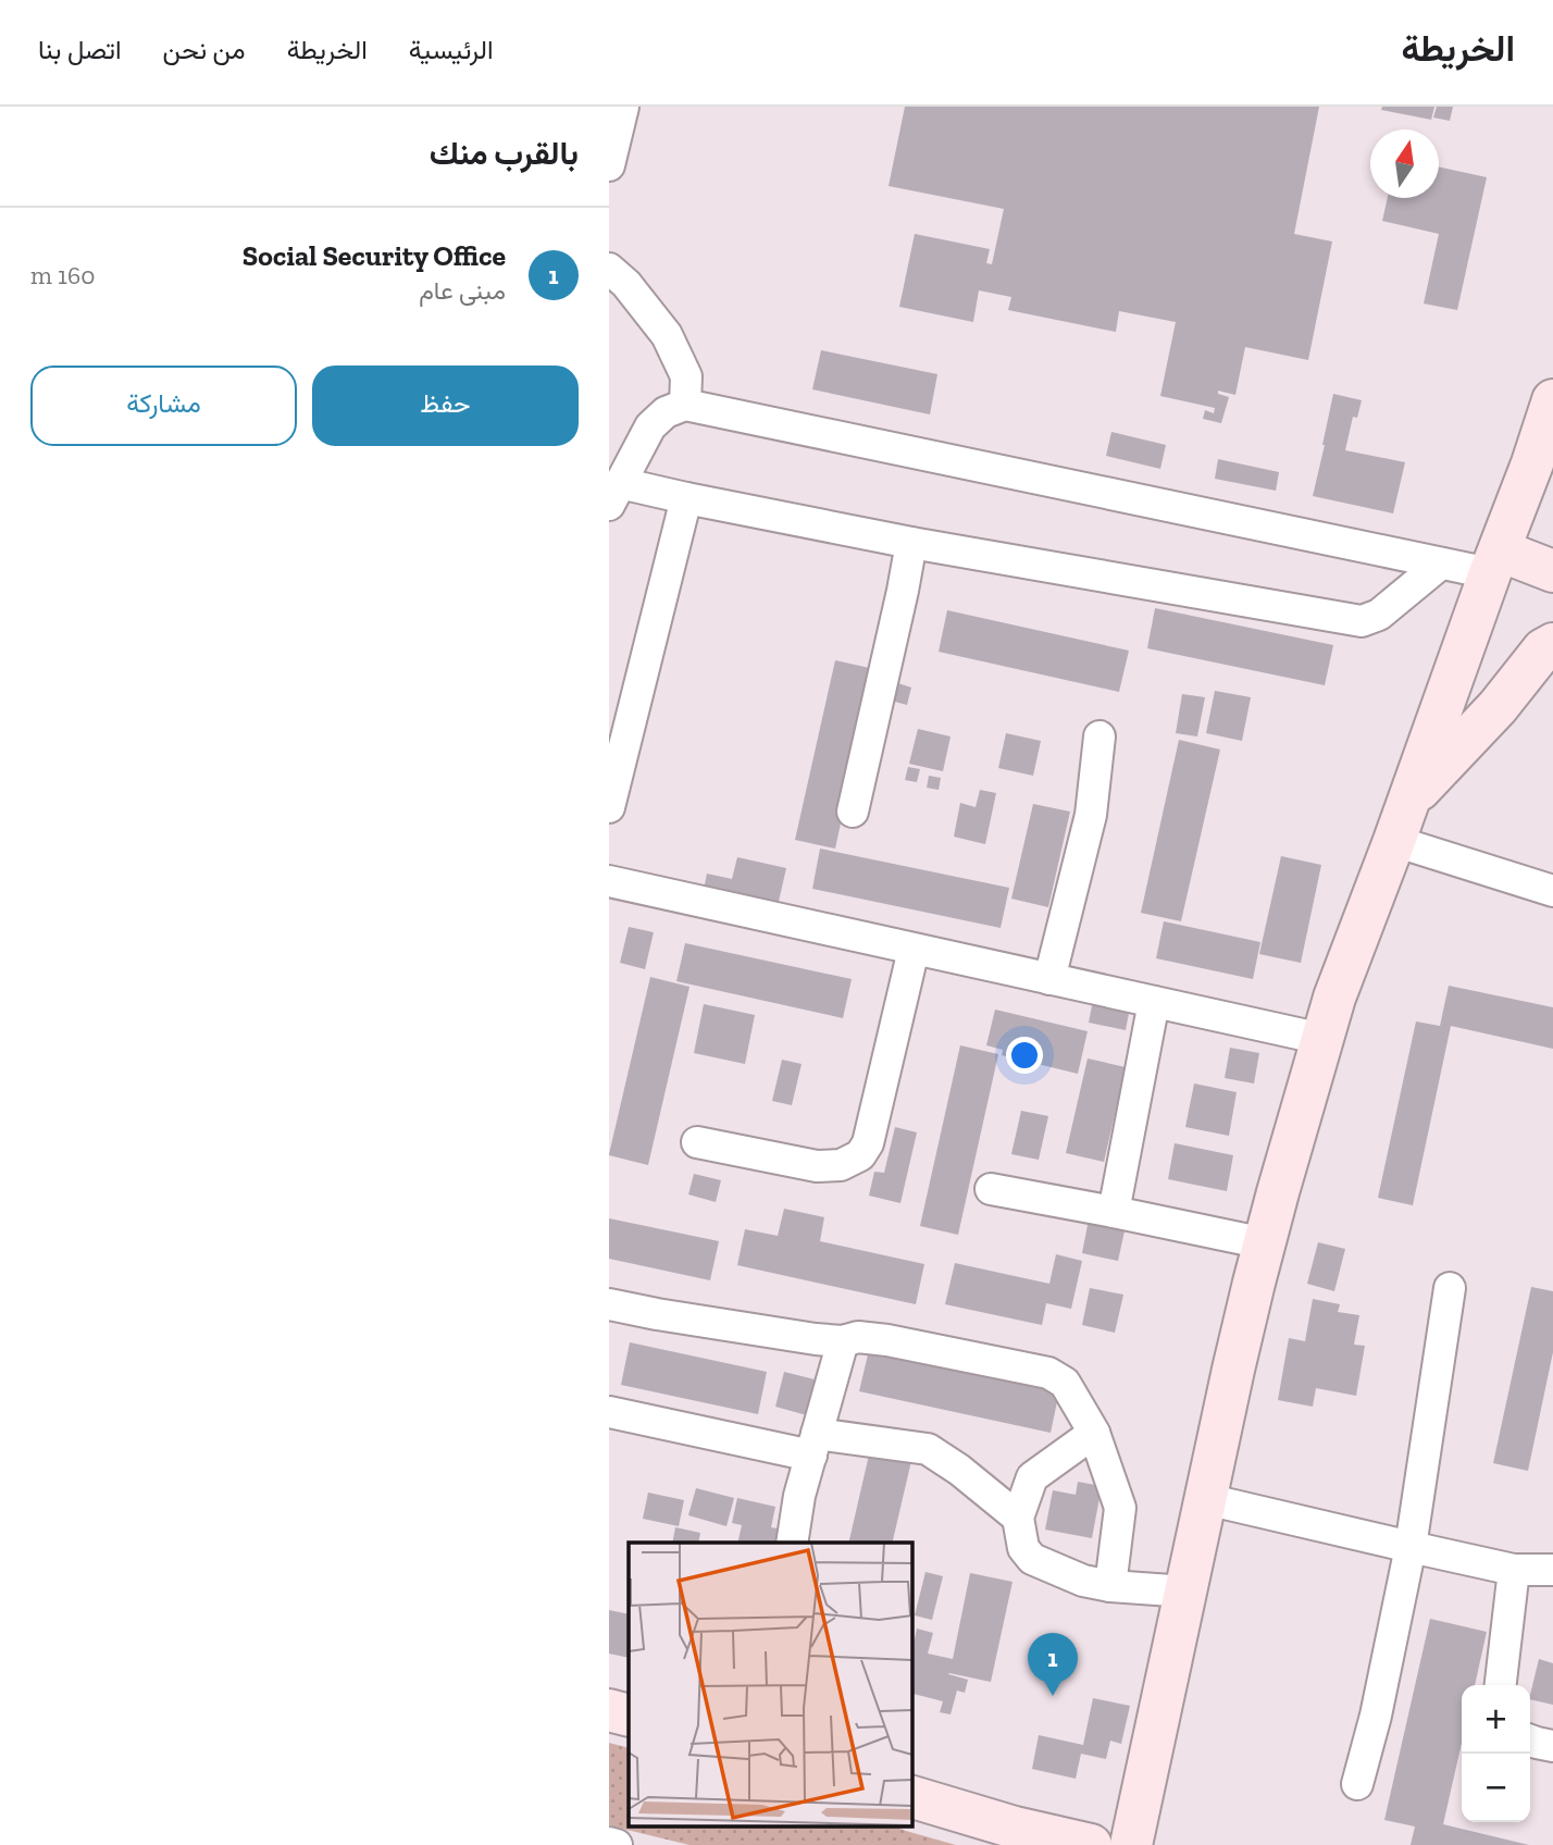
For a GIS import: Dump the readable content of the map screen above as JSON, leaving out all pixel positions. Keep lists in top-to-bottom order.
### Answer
{
  "north": "top",
  "page": {
    "header": "الخريطة",
    "nav": [
      "الرئيسية",
      "الخريطة",
      "من نحن",
      "اتصل بنا"
    ],
    "heading": "بالقرب منك",
    "list": [
      {
        "mark": "1",
        "name": "Social Security Office",
        "note": "مبنى عام",
        "value": "160 m"
      }
    ],
    "buttons": ["حفظ", "مشاركة"],
    "pins": "1",
    "map_buttons": ["+", "−"]
  }
}
